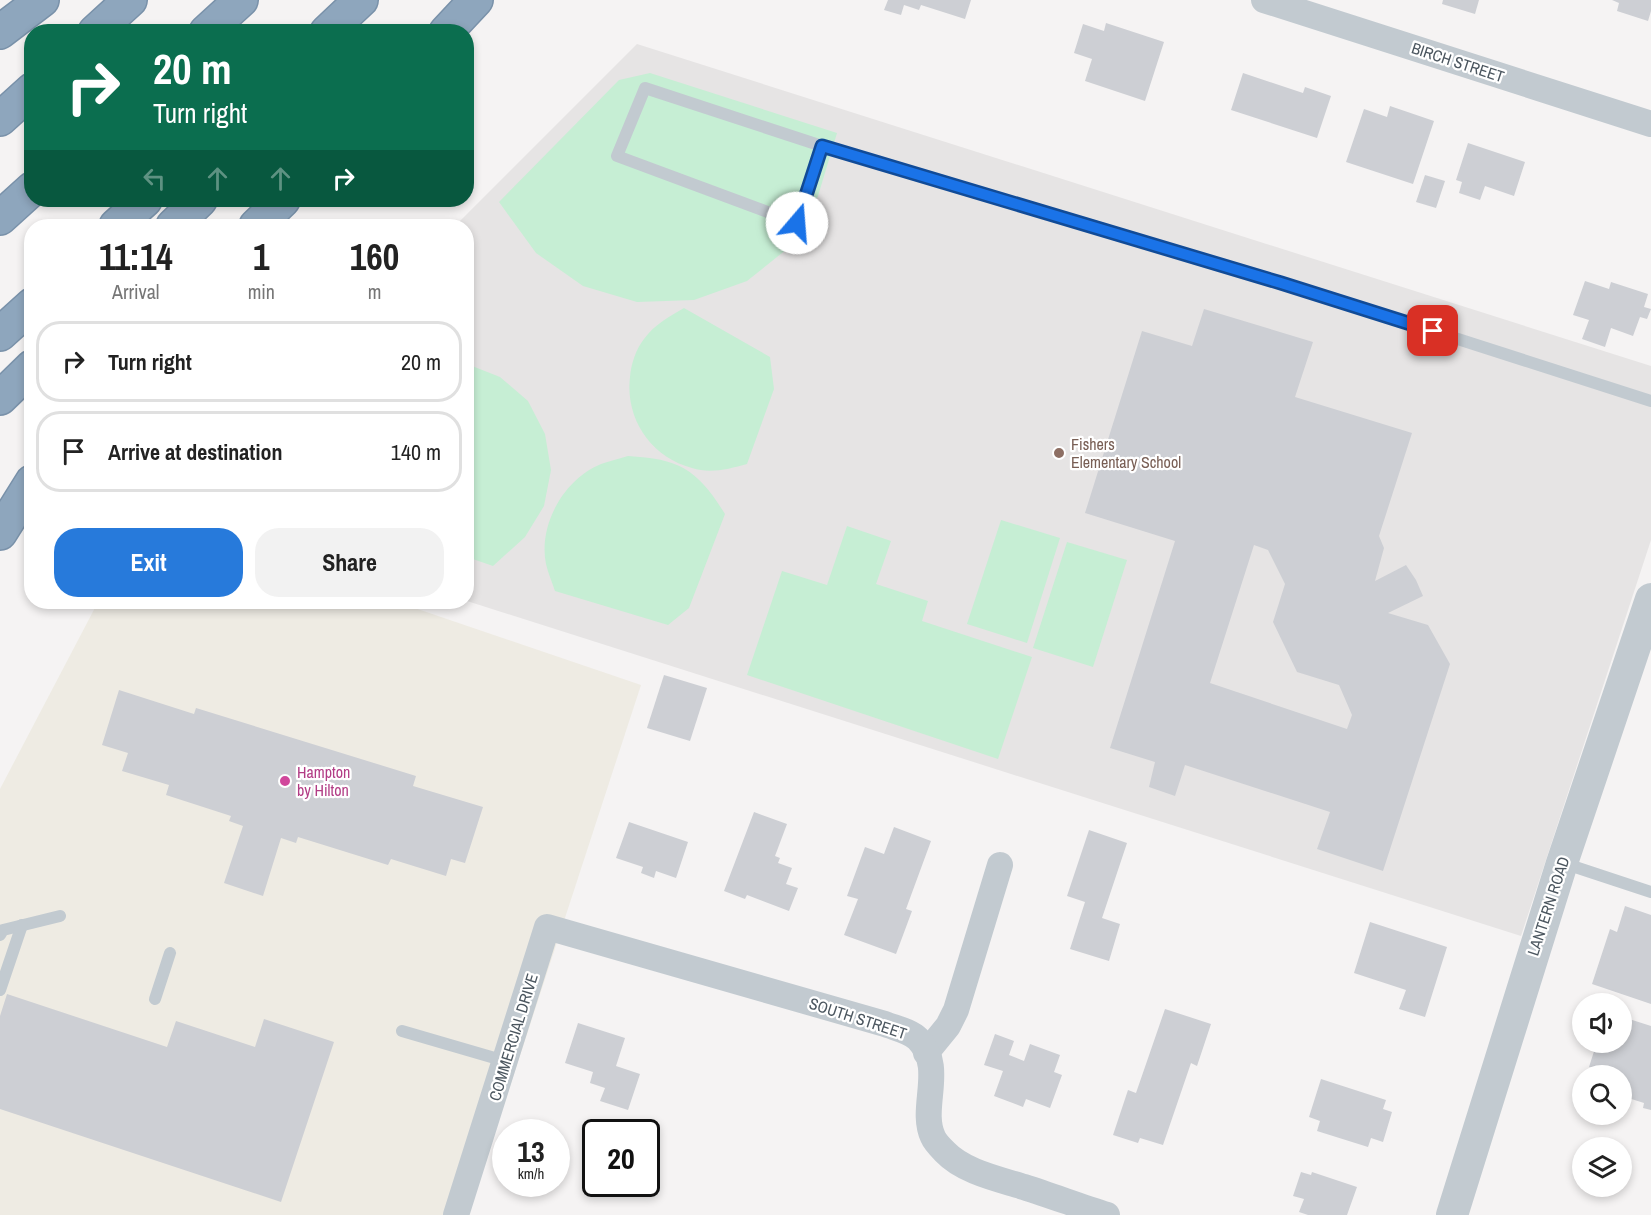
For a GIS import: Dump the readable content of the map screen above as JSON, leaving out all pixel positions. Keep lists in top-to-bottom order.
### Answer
{
  "streets": {
    "street": [
      "BIRCH STREET",
      "LANTERN ROAD",
      "SOUTH STREET",
      "COMMERCIAL DRIVE"
    ]
  },
  "crossings": [
    ["SOUTH STREET", "COMMERCIAL DRIVE"]
  ],
  "places": ["Fishers Elementary School", "Hampton by Hilton"],
  "page": {
    "turn": ["20 m", "Turn right"],
    "eta": [
      "11:14",
      "Arrival",
      "1",
      "min",
      "160",
      "m"
    ],
    "list": [
      {
        "name": "Turn right",
        "value": "20 m"
      },
      {
        "name": "Arrive at destination",
        "value": "140 m"
      }
    ],
    "buttons": ["Exit", "Share"],
    "speed": "13 km/h",
    "limit": "20"
  }
}
